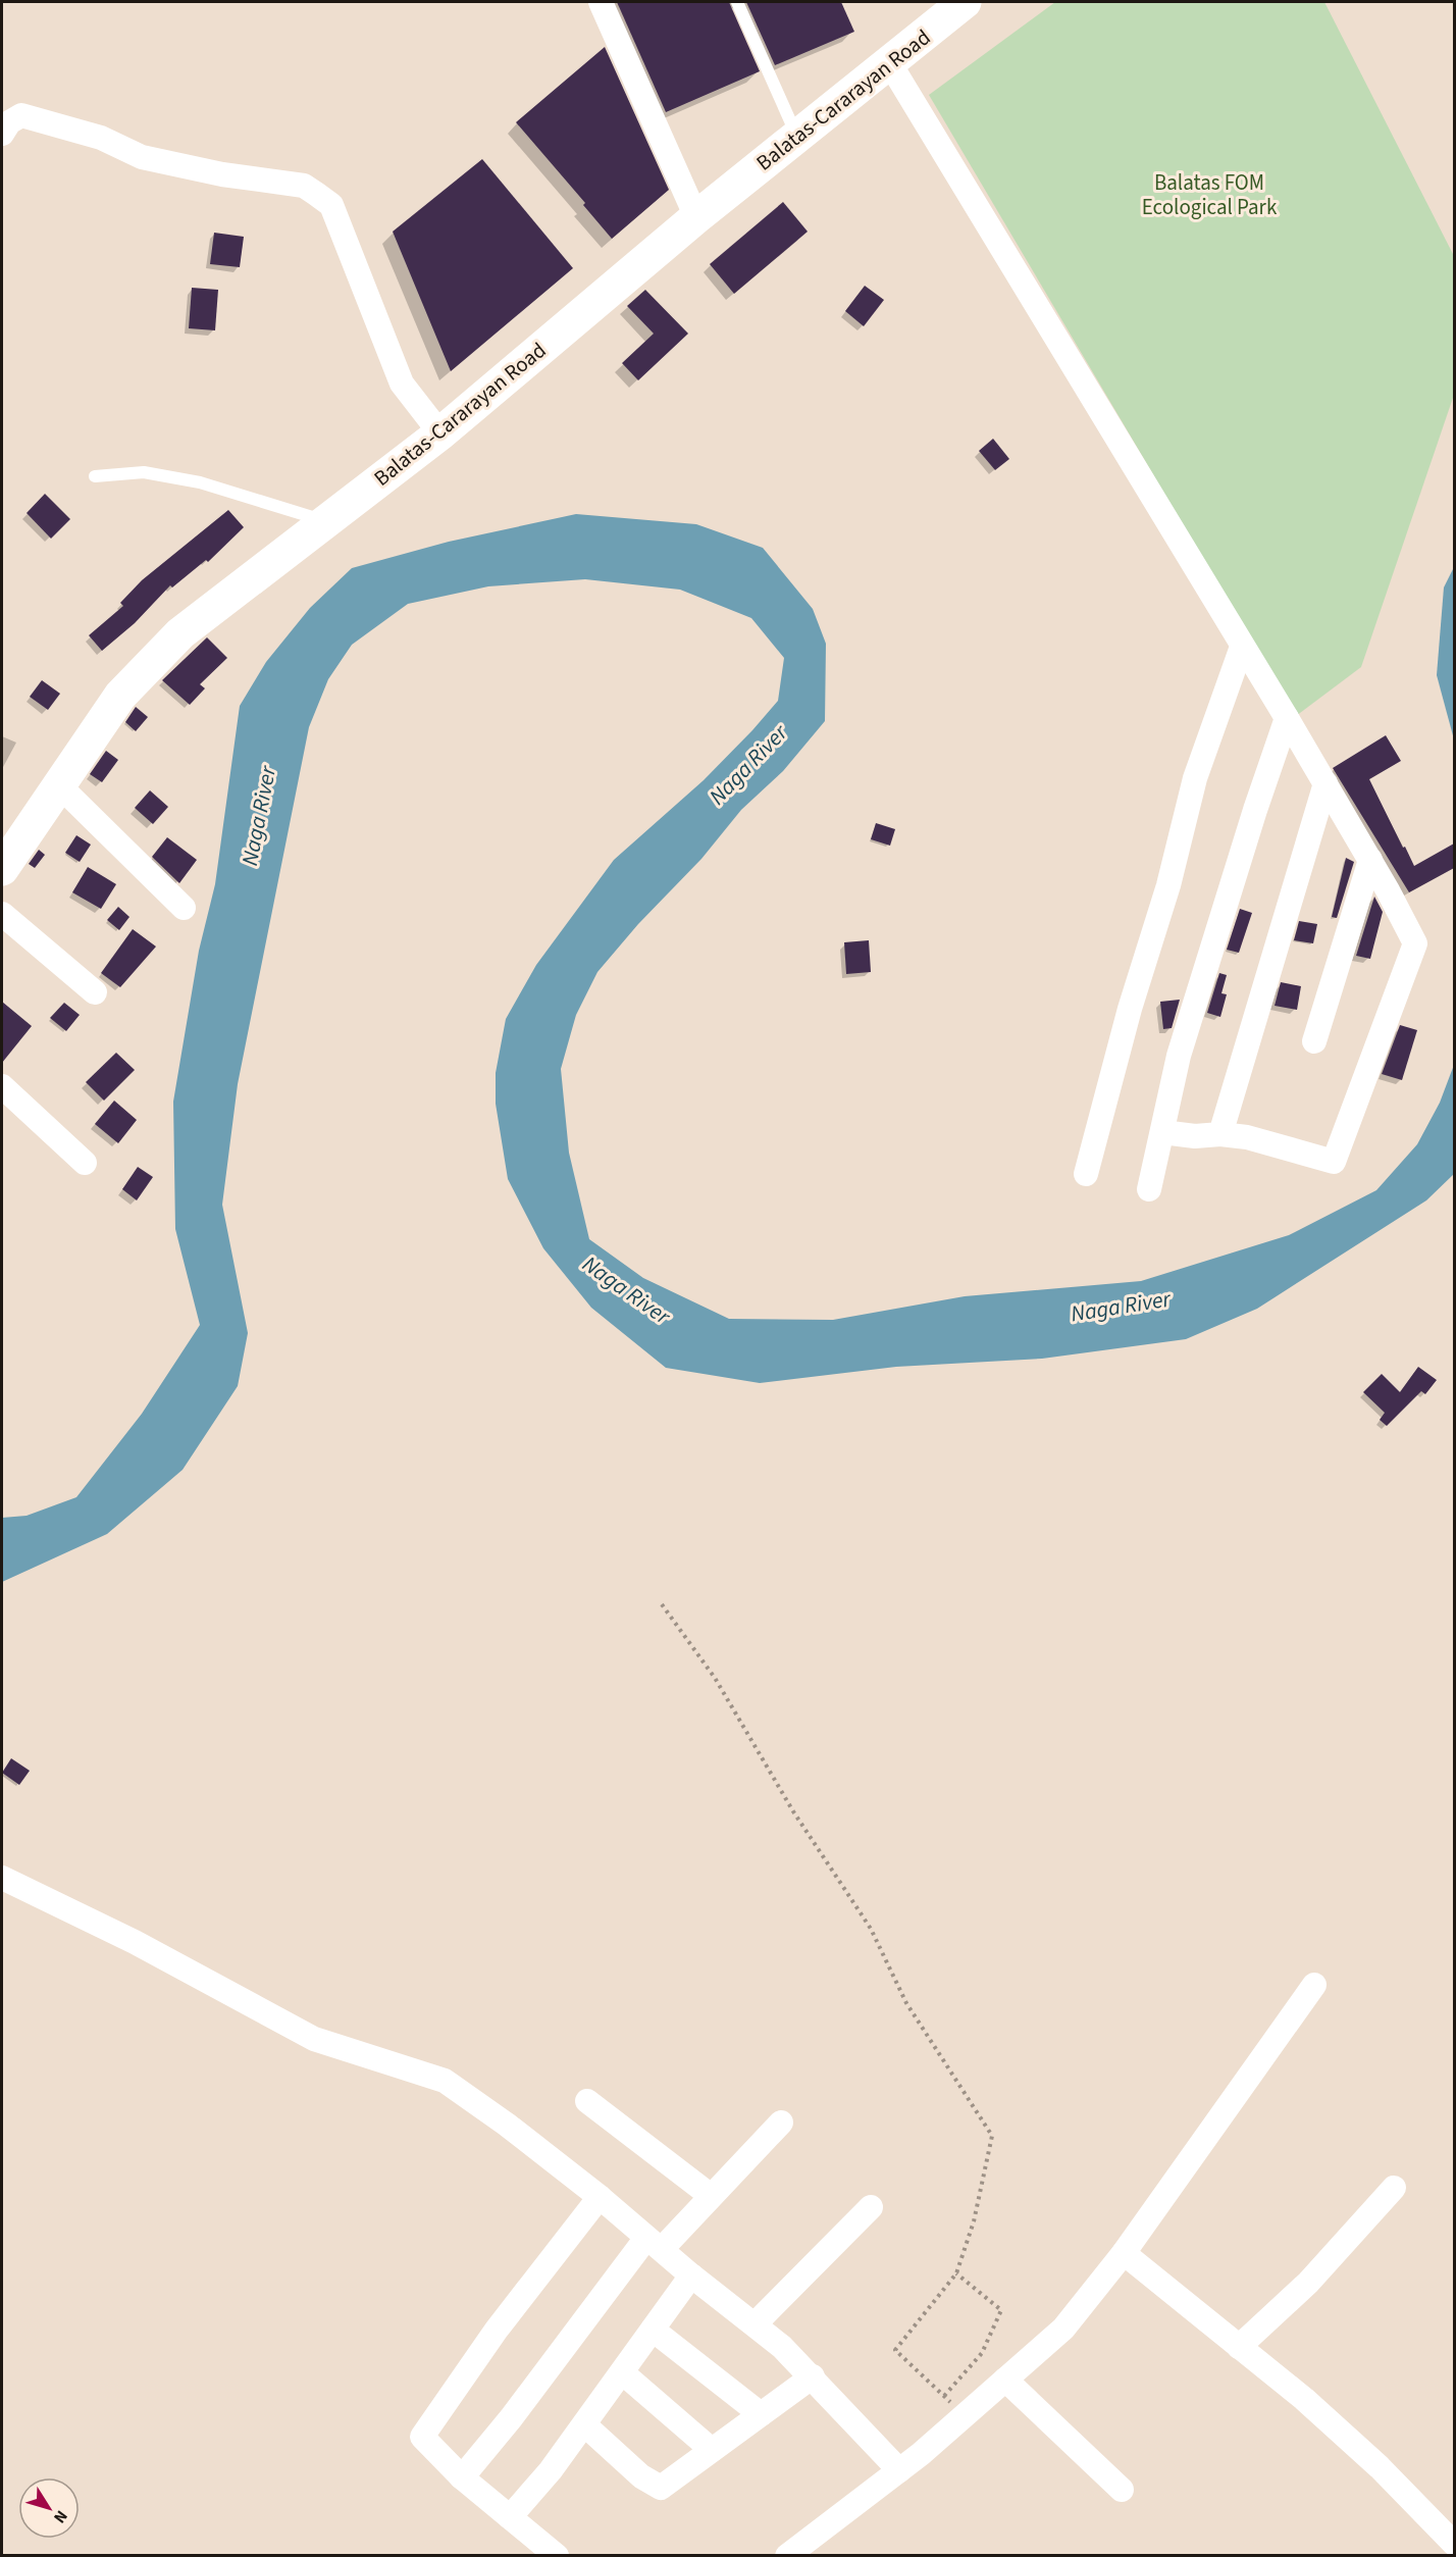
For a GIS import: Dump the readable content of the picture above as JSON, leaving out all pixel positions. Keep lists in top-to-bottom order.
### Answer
{
  "streets": {
    "main road": ["Balatas-Cararayan Road"]
  },
  "water": ["Naga River"],
  "parks": ["Balatas FOM Ecological Park"],
  "north": "bottom right"
}
